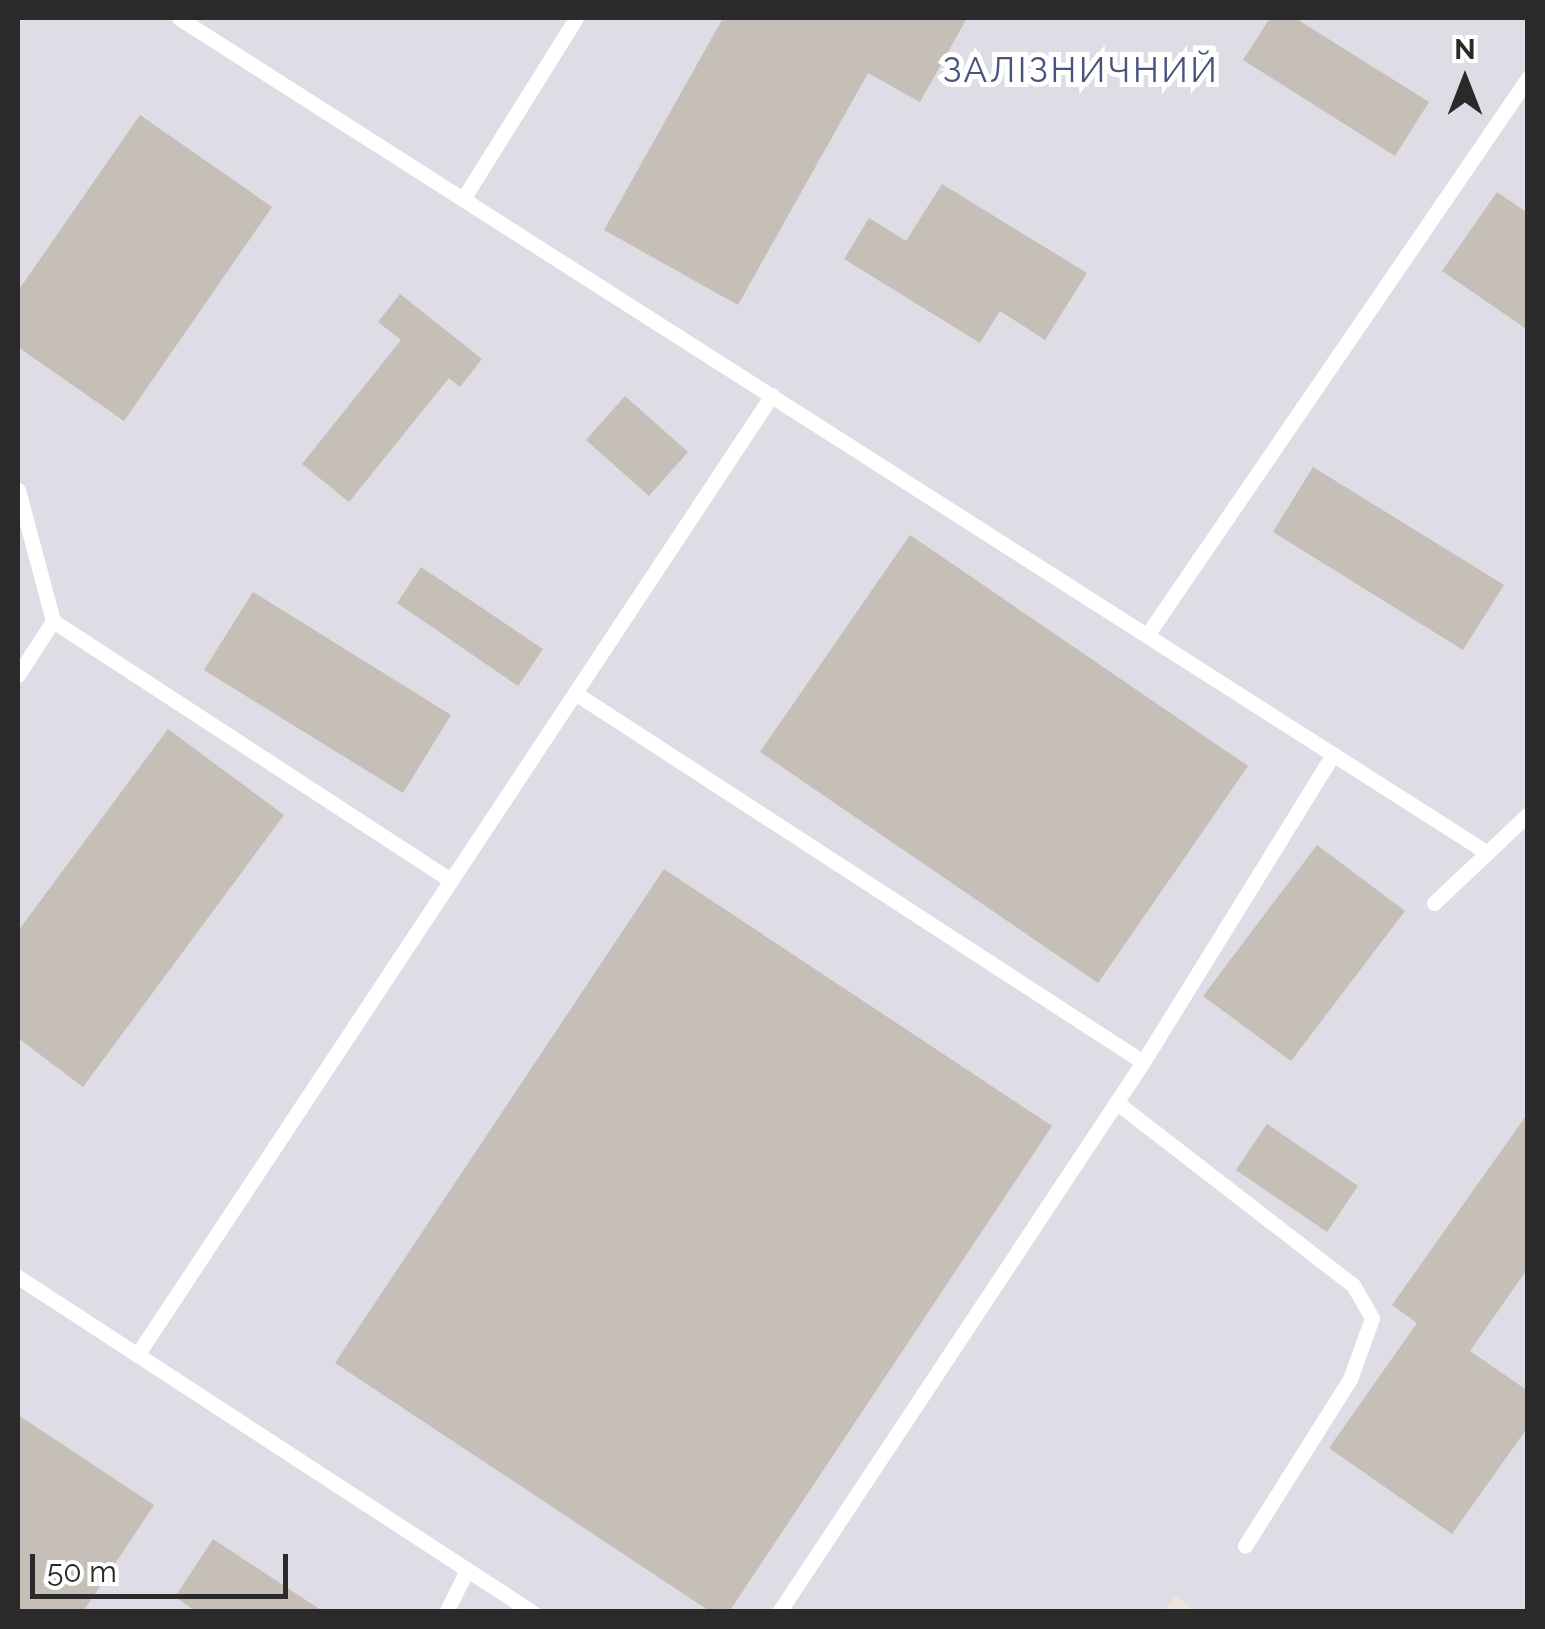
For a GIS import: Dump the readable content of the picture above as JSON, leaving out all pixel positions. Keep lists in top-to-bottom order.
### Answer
{
  "districts": ["ЗАЛІЗНИЧНИЙ"],
  "scale_bar": "50 m",
  "north": "top"
}
